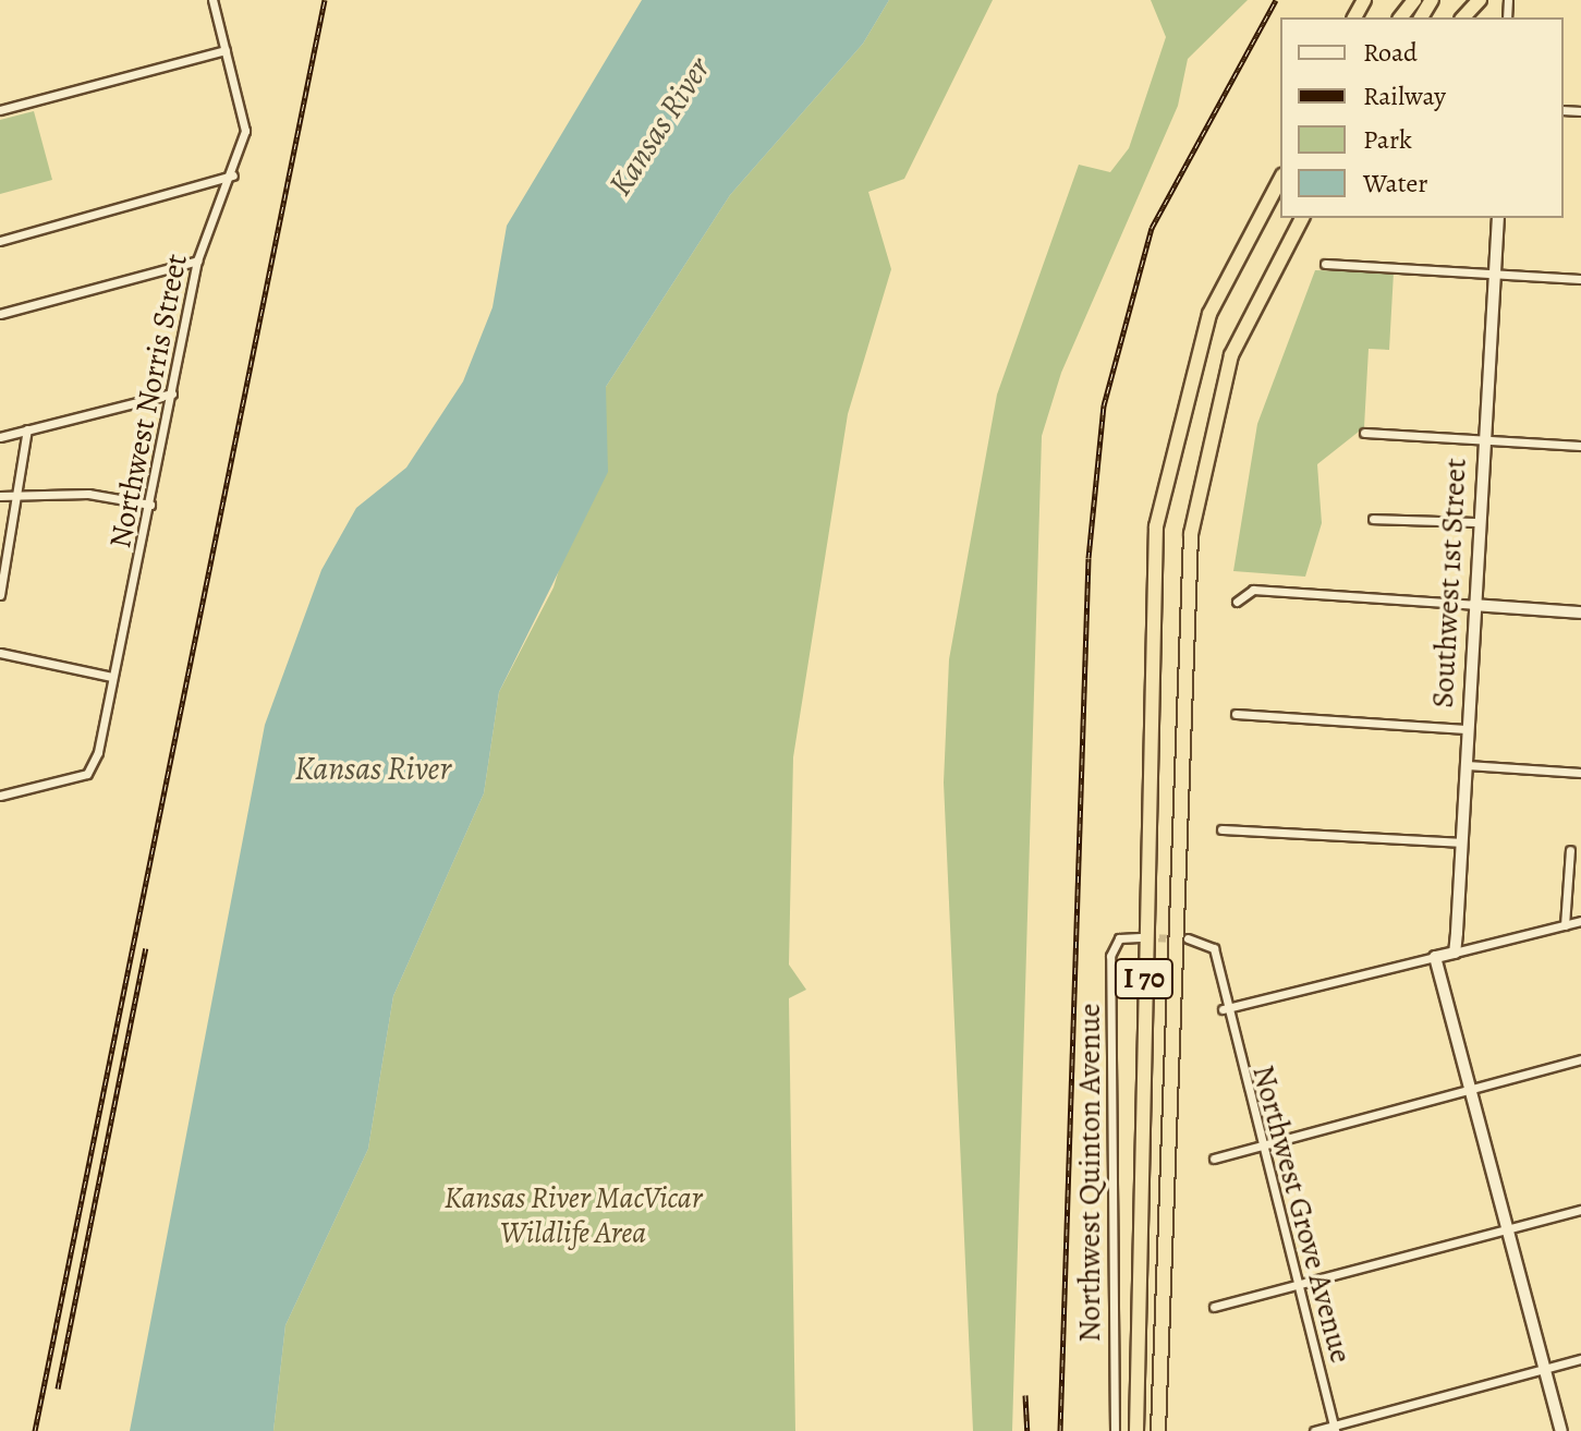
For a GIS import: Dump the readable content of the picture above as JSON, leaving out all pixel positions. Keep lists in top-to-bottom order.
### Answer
{
  "streets": {
    "highway": ["I 70"],
    "street": [
      "Northwest Norris Street",
      "Southwest 1st Street",
      "Northwest Quinton Avenue",
      "Northwest Grove Avenue"
    ]
  },
  "water": ["Kansas River"],
  "parks": ["Kansas River MacVicar Wildlife Area"],
  "legend": [
    "Road",
    "Railway",
    "Park",
    "Water"
  ]
}
